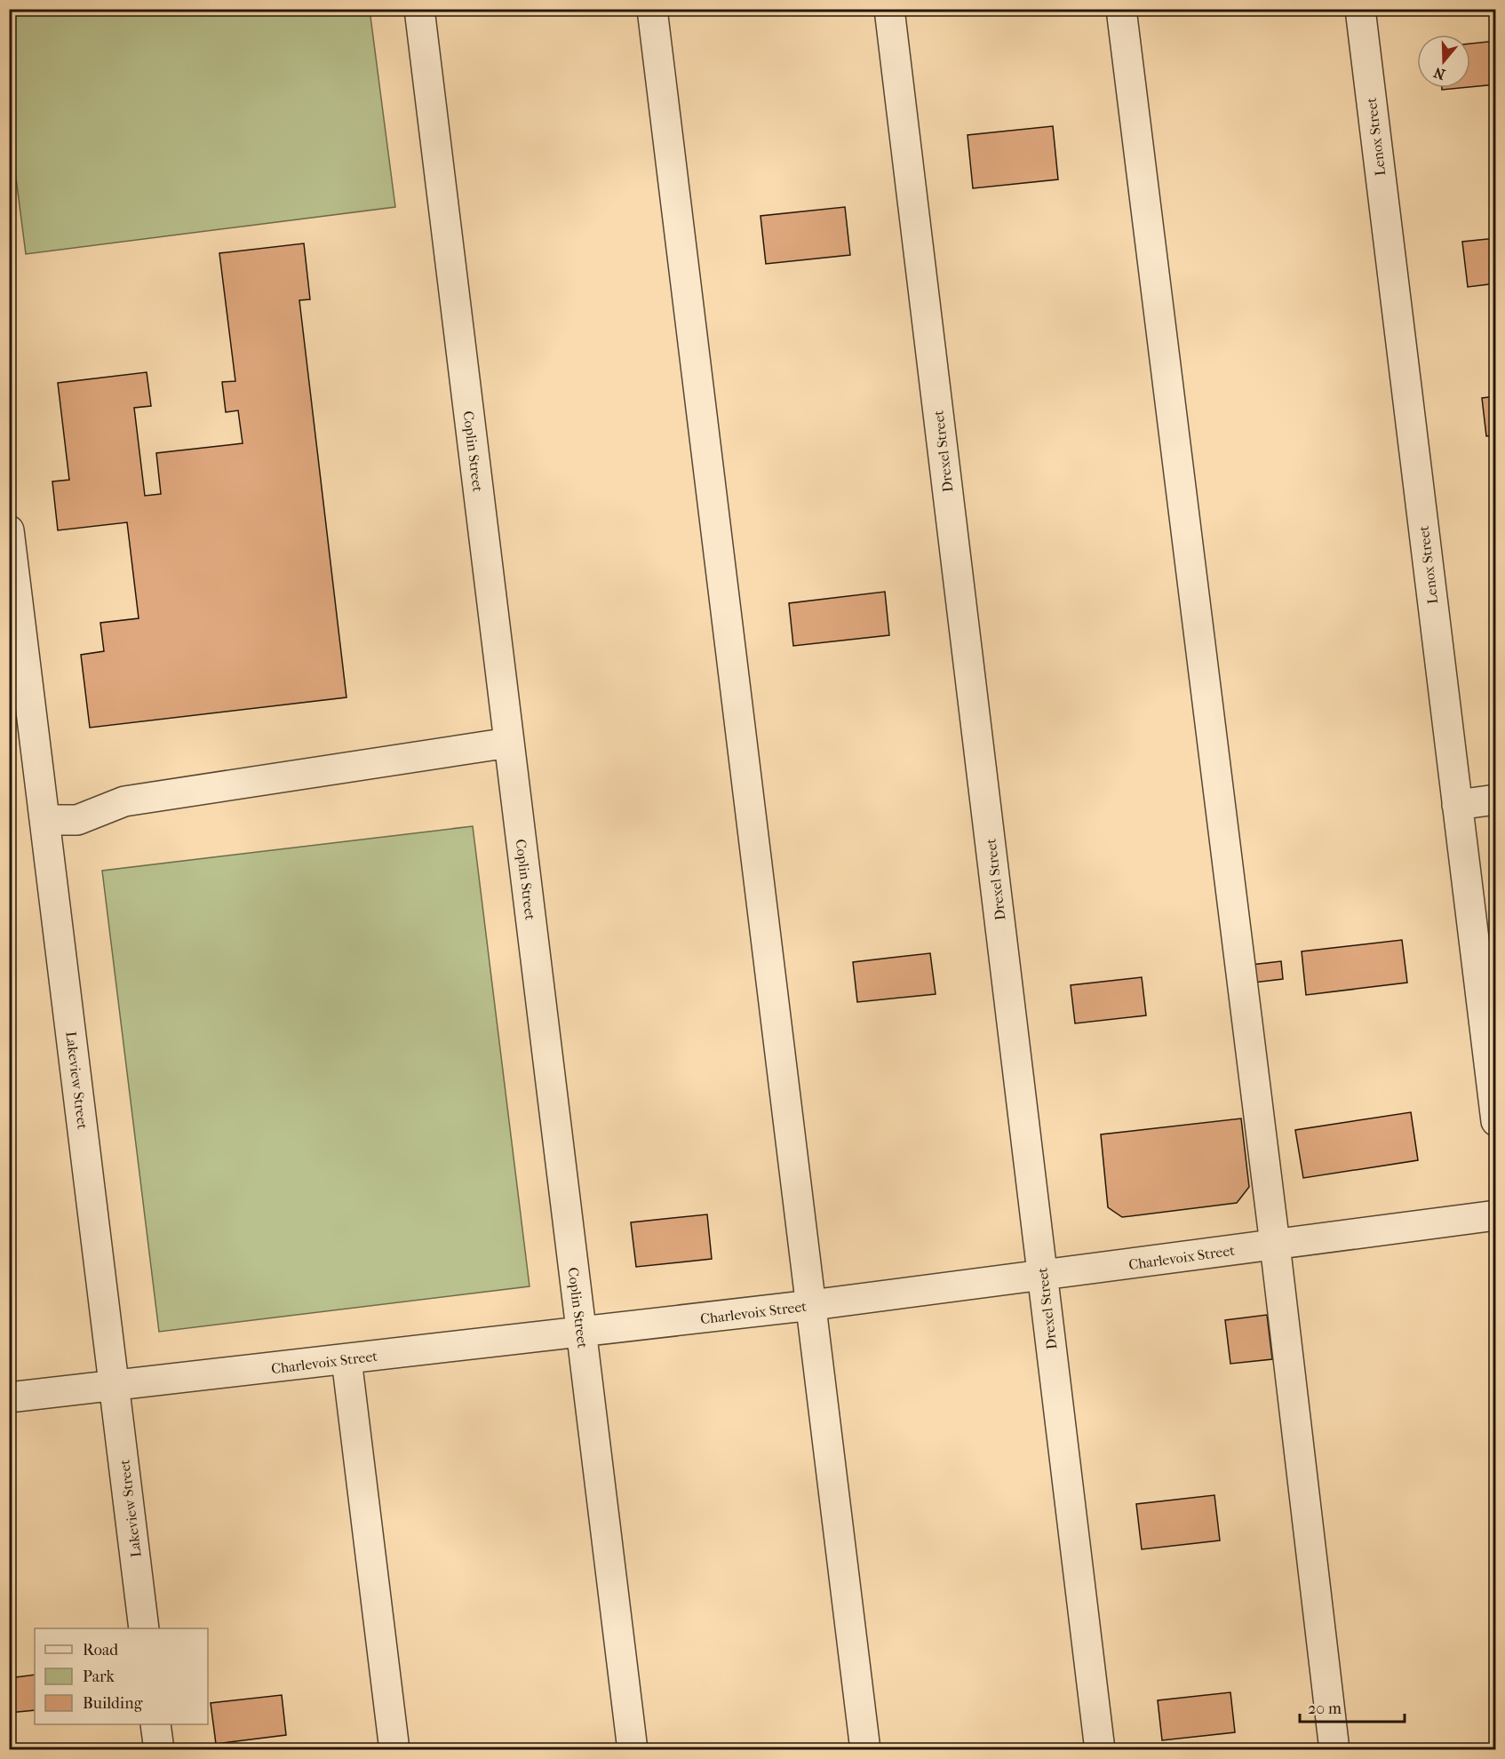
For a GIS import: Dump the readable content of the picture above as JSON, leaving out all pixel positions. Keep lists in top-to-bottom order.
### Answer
{
  "streets": {
    "street": [
      "Lenox Street",
      "Coplin Street",
      "Drexel Street",
      "Lakeview Street",
      "Charlevoix Street"
    ]
  },
  "crossings": [
    ["Coplin Street", "Charlevoix Street"],
    ["Drexel Street", "Charlevoix Street"],
    ["Lakeview Street", "Charlevoix Street"]
  ],
  "legend": ["Road", "Park", "Building"],
  "scale_bar": "20 m",
  "north": "bottom"
}
